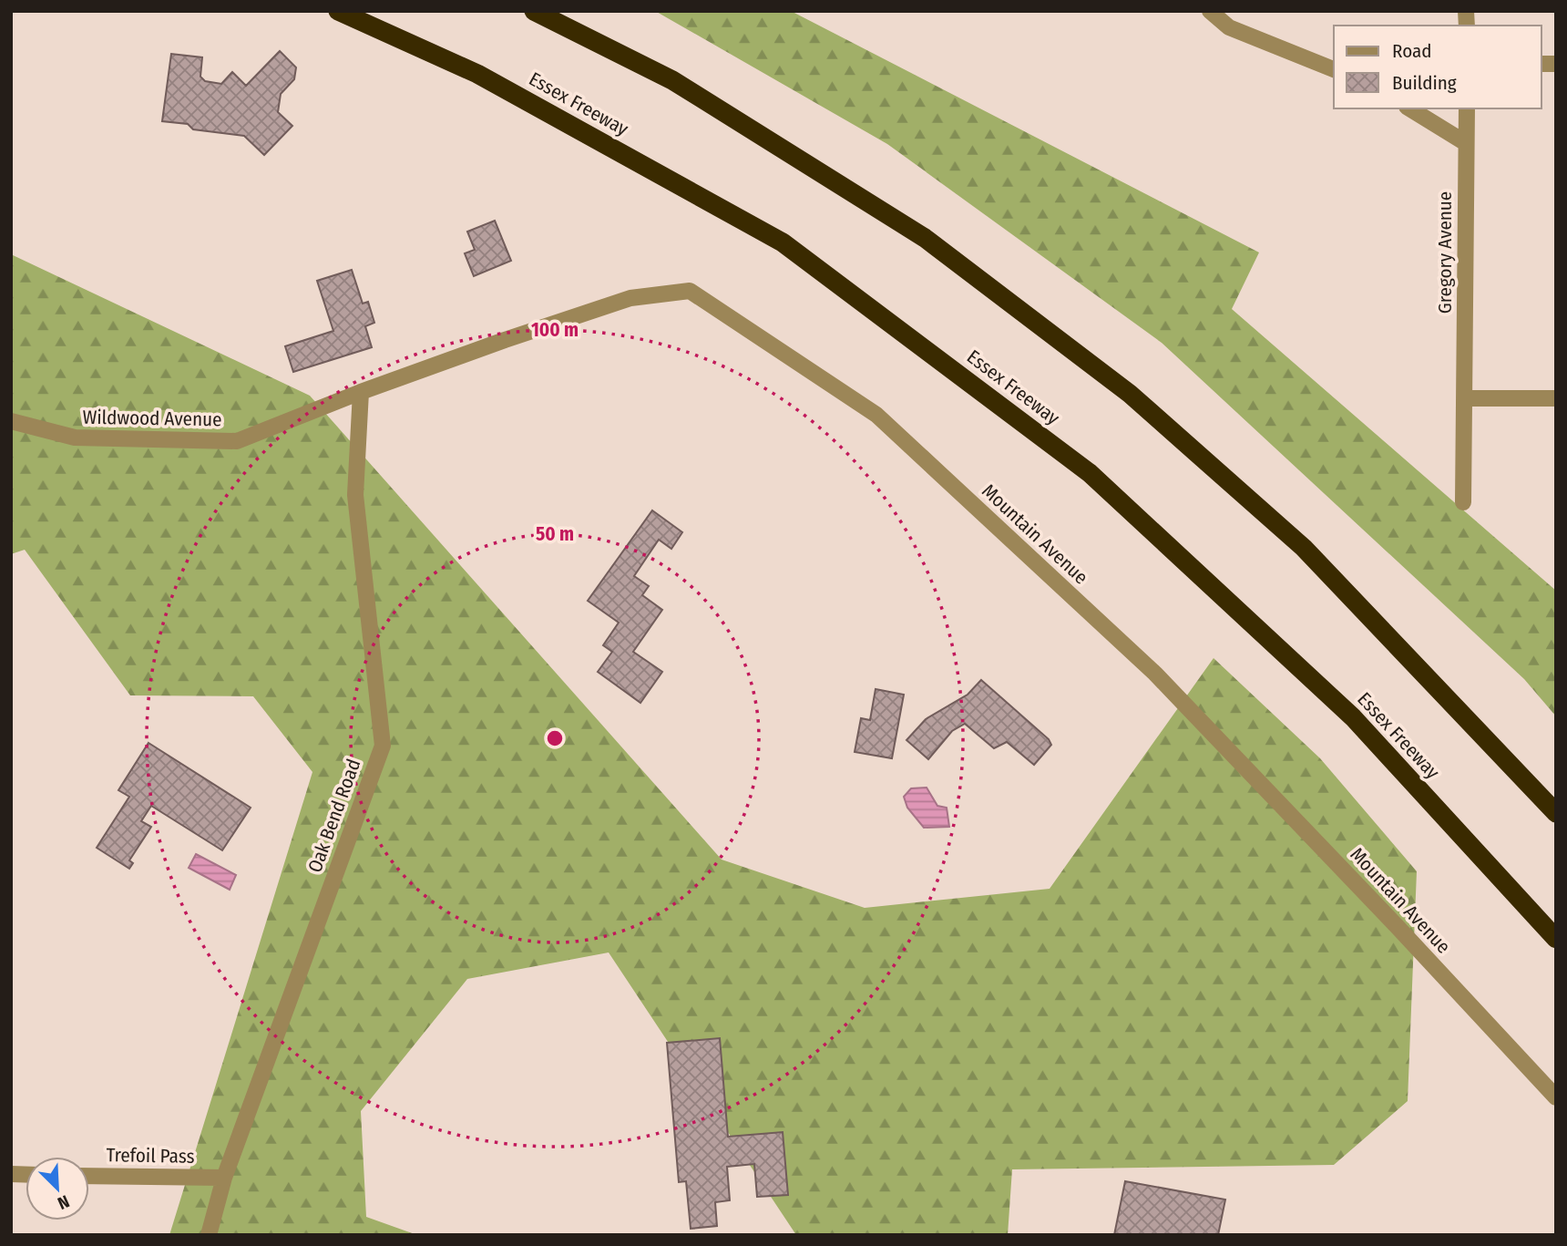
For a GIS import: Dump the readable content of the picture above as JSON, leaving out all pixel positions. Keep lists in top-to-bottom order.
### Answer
{
  "streets": {
    "highway": ["Essex Freeway"],
    "street": [
      "Gregory Avenue",
      "Wildwood Avenue",
      "Mountain Avenue",
      "Oak Bend Road",
      "Trefoil Pass"
    ]
  },
  "crossings": [
    ["Wildwood Avenue", "Mountain Avenue"],
    ["Wildwood Avenue", "Oak Bend Road"],
    ["Mountain Avenue", "Oak Bend Road"],
    ["Oak Bend Road", "Trefoil Pass"]
  ],
  "legend": ["Road", "Building"],
  "north": "bottom right",
  "rings": ["100 m", "50 m"]
}
